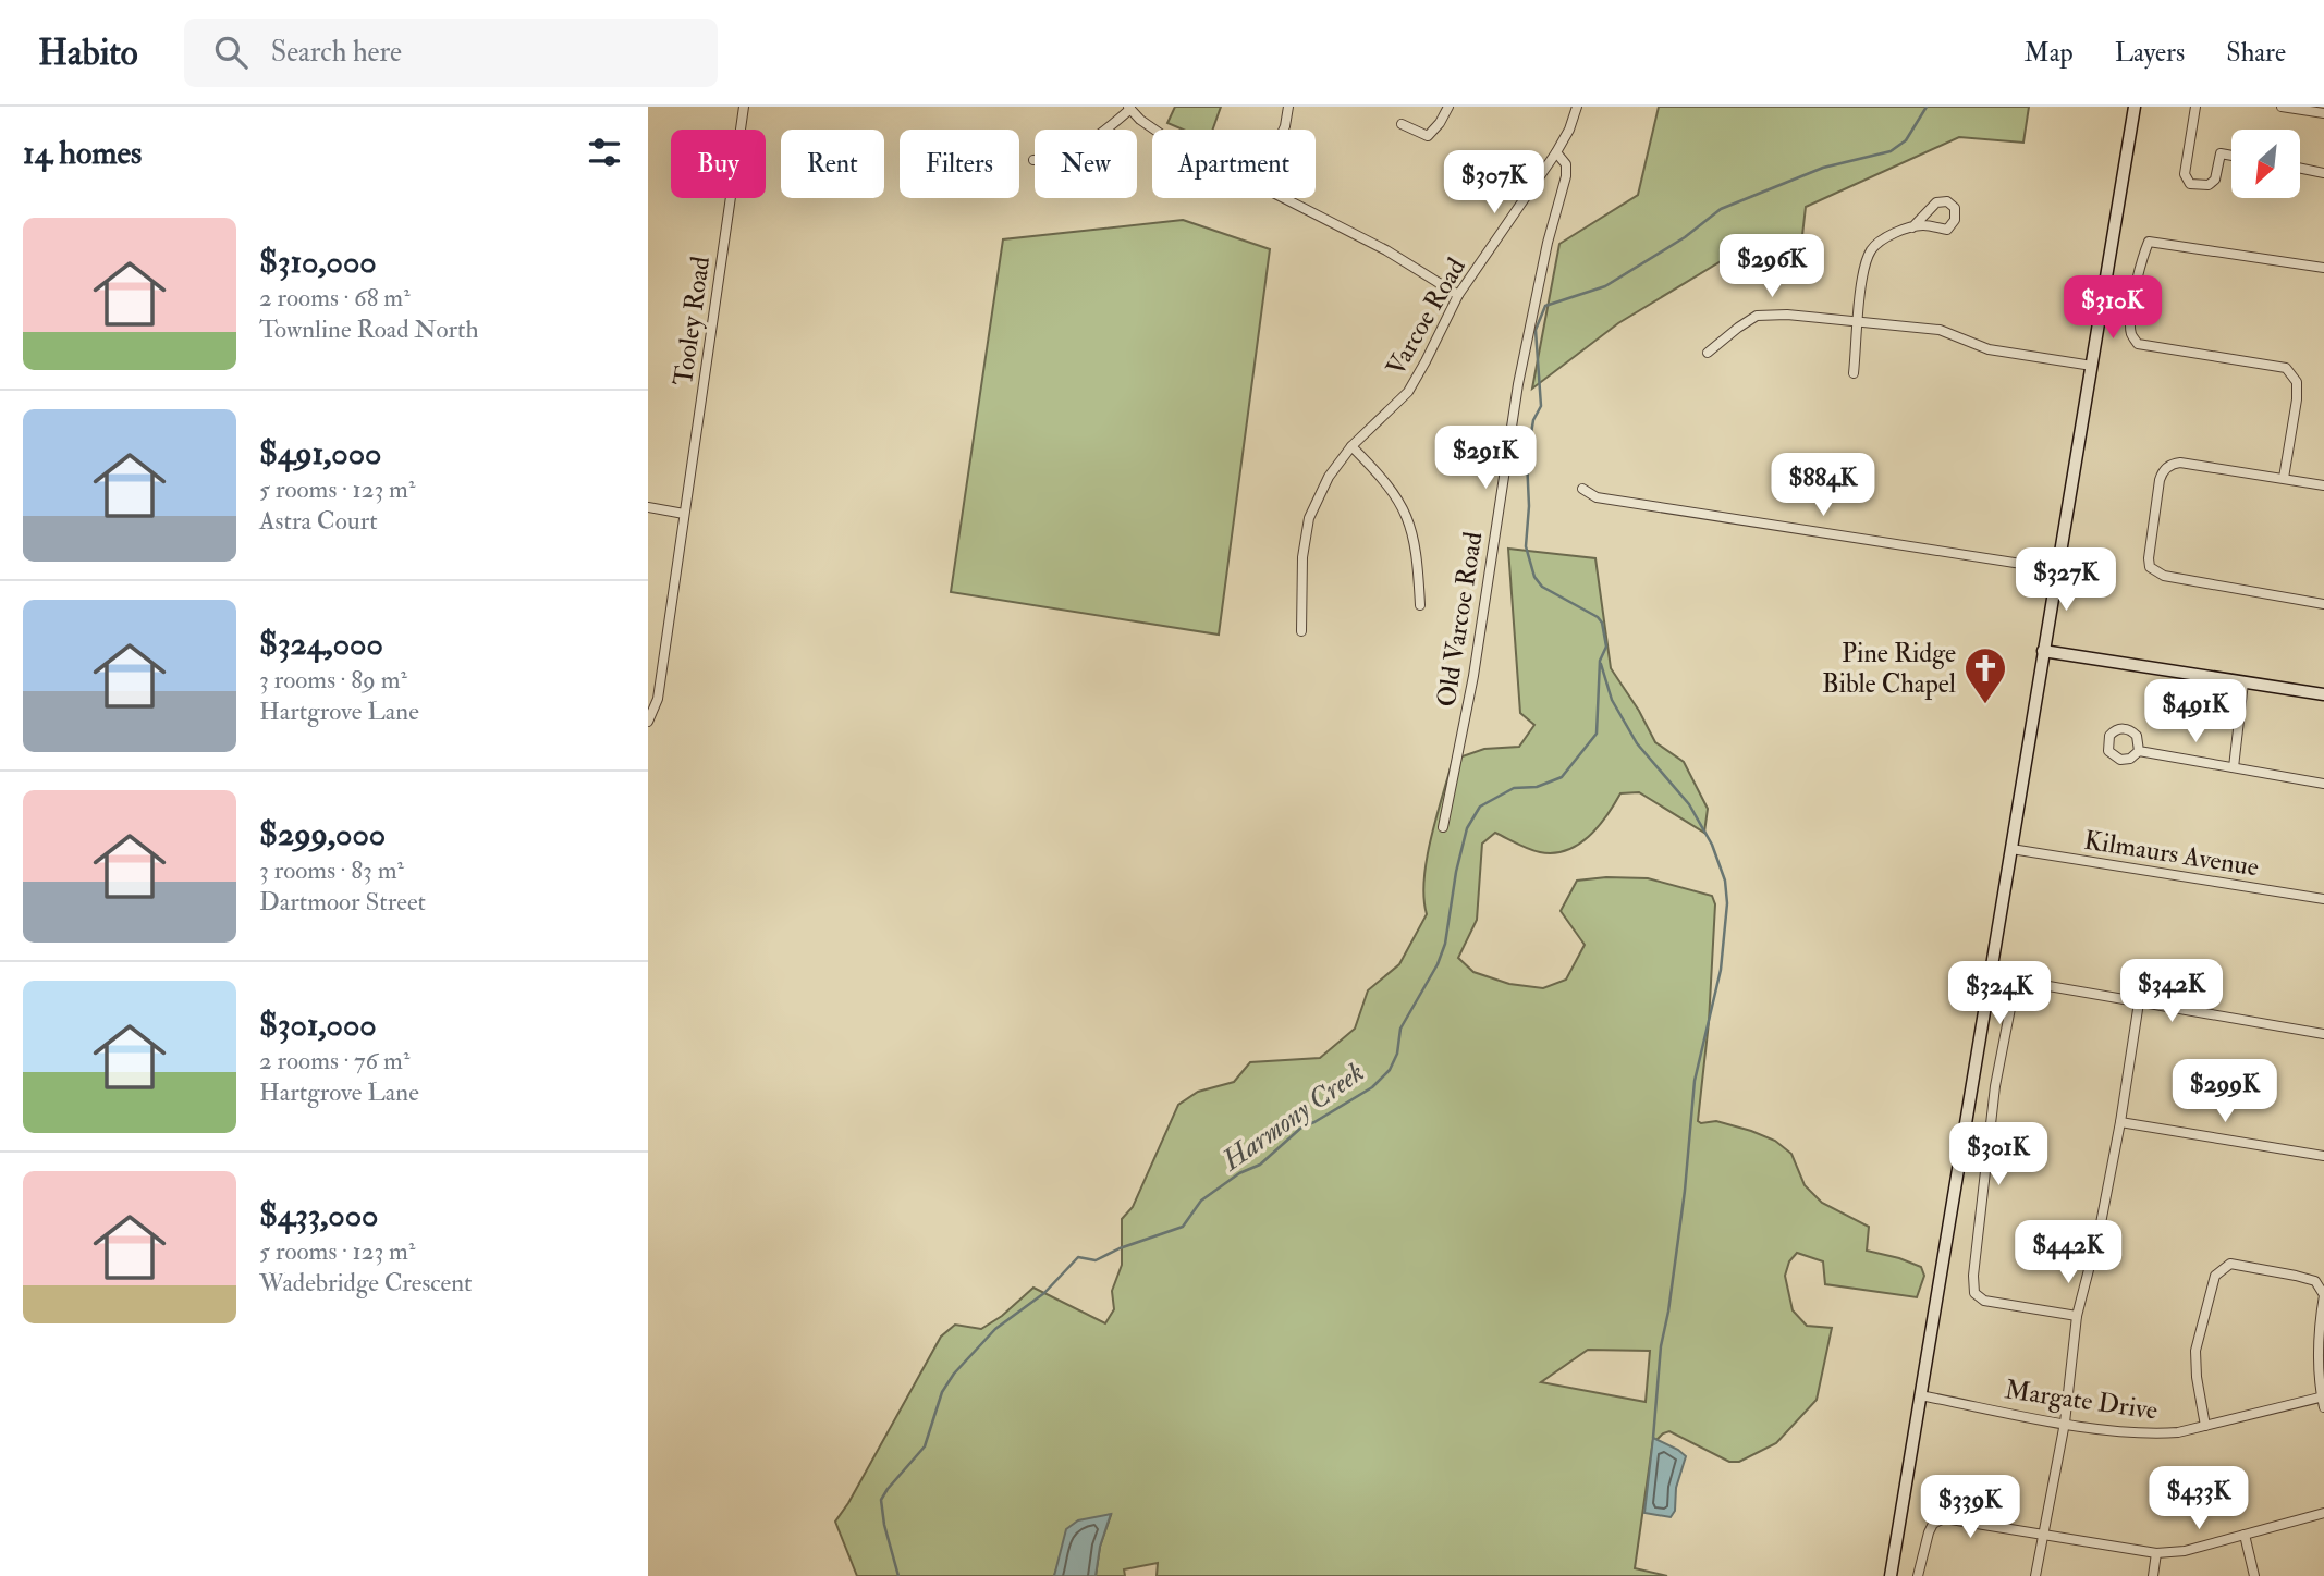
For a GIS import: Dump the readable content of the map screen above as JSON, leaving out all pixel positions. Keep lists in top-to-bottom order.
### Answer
{
  "streets": {
    "street": [
      "Varcoe Road",
      "Tooley Road",
      "Old Varcoe Road",
      "Kilmaurs Avenue",
      "Margate Drive"
    ]
  },
  "crossings": [
    ["Varcoe Road", "Old Varcoe Road"]
  ],
  "water": ["Harmony Creek"],
  "places": {
    "church": ["Pine Ridge Bible Chapel"]
  },
  "north": "bottom left",
  "page": {
    "header": "Habito",
    "search": "Search here",
    "nav": ["Map", "Layers", "Share"],
    "heading": "14 homes",
    "chip": [
      "Buy",
      "Rent",
      "Filters",
      "New",
      "Apartment"
    ],
    "price": [
      "$307K",
      "$296K",
      "$310K",
      "$291K",
      "$884K",
      "$327K",
      "$491K",
      "$342K",
      "$324K",
      "$299K",
      "$301K",
      "$442K",
      "$433K",
      "$339K"
    ],
    "list": [
      {
        "name": "$310,000",
        "note": "2 rooms · 68 m² · Townline Road North"
      },
      {
        "name": "$491,000",
        "note": "5 rooms · 123 m² · Astra Court"
      },
      {
        "name": "$324,000",
        "note": "3 rooms · 89 m² · Hartgrove Lane"
      },
      {
        "name": "$299,000",
        "note": "3 rooms · 83 m² · Dartmoor Street"
      },
      {
        "name": "$301,000",
        "note": "2 rooms · 76 m² · Hartgrove Lane"
      },
      {
        "name": "$433,000",
        "note": "5 rooms · 123 m² · Wadebridge Crescent"
      }
    ]
  }
}
